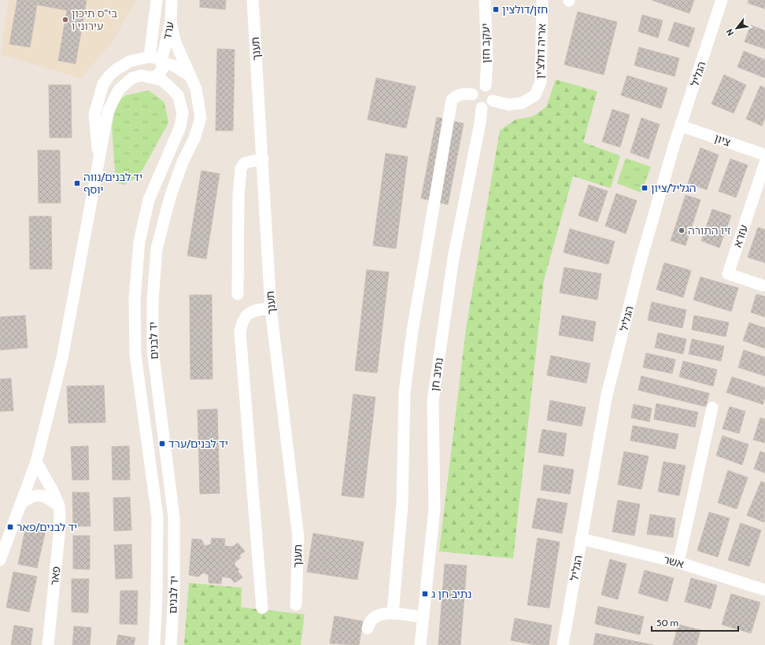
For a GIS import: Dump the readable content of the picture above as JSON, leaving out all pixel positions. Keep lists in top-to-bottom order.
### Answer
{
  "streets": {
    "street": [
      "ערד",
      "יעקב חזן",
      "תענך",
      "אריה דולצ'ין",
      "הגליל",
      "ציון",
      "עזרא",
      "יד לבנים",
      "נתיב חן",
      "אשר",
      "פאר"
    ]
  },
  "crossings": [
    ["ערד", "יד לבנים"],
    ["יעקב חזן", "אריה דולצ'ין"],
    ["יעקב חזן", "נתיב חן"],
    ["אריה דולצ'ין", "נתיב חן"],
    ["הגליל", "ציון"],
    ["הגליל", "אשר"],
    ["יד לבנים", "פאר"]
  ],
  "places": {
    "transit": [
      "חזן/דולצין",
      "יד לבנים/נווה יוסף",
      "הגליל/ציון",
      "יד לבנים/ערד",
      "יד לבנים/פאר",
      "נתיב חן ג"
    ],
    "other": ["בי\"ס תיכון עירוני ו", "זיו התורה"]
  },
  "scale_bar": "50 m",
  "north": "bottom left"
}
